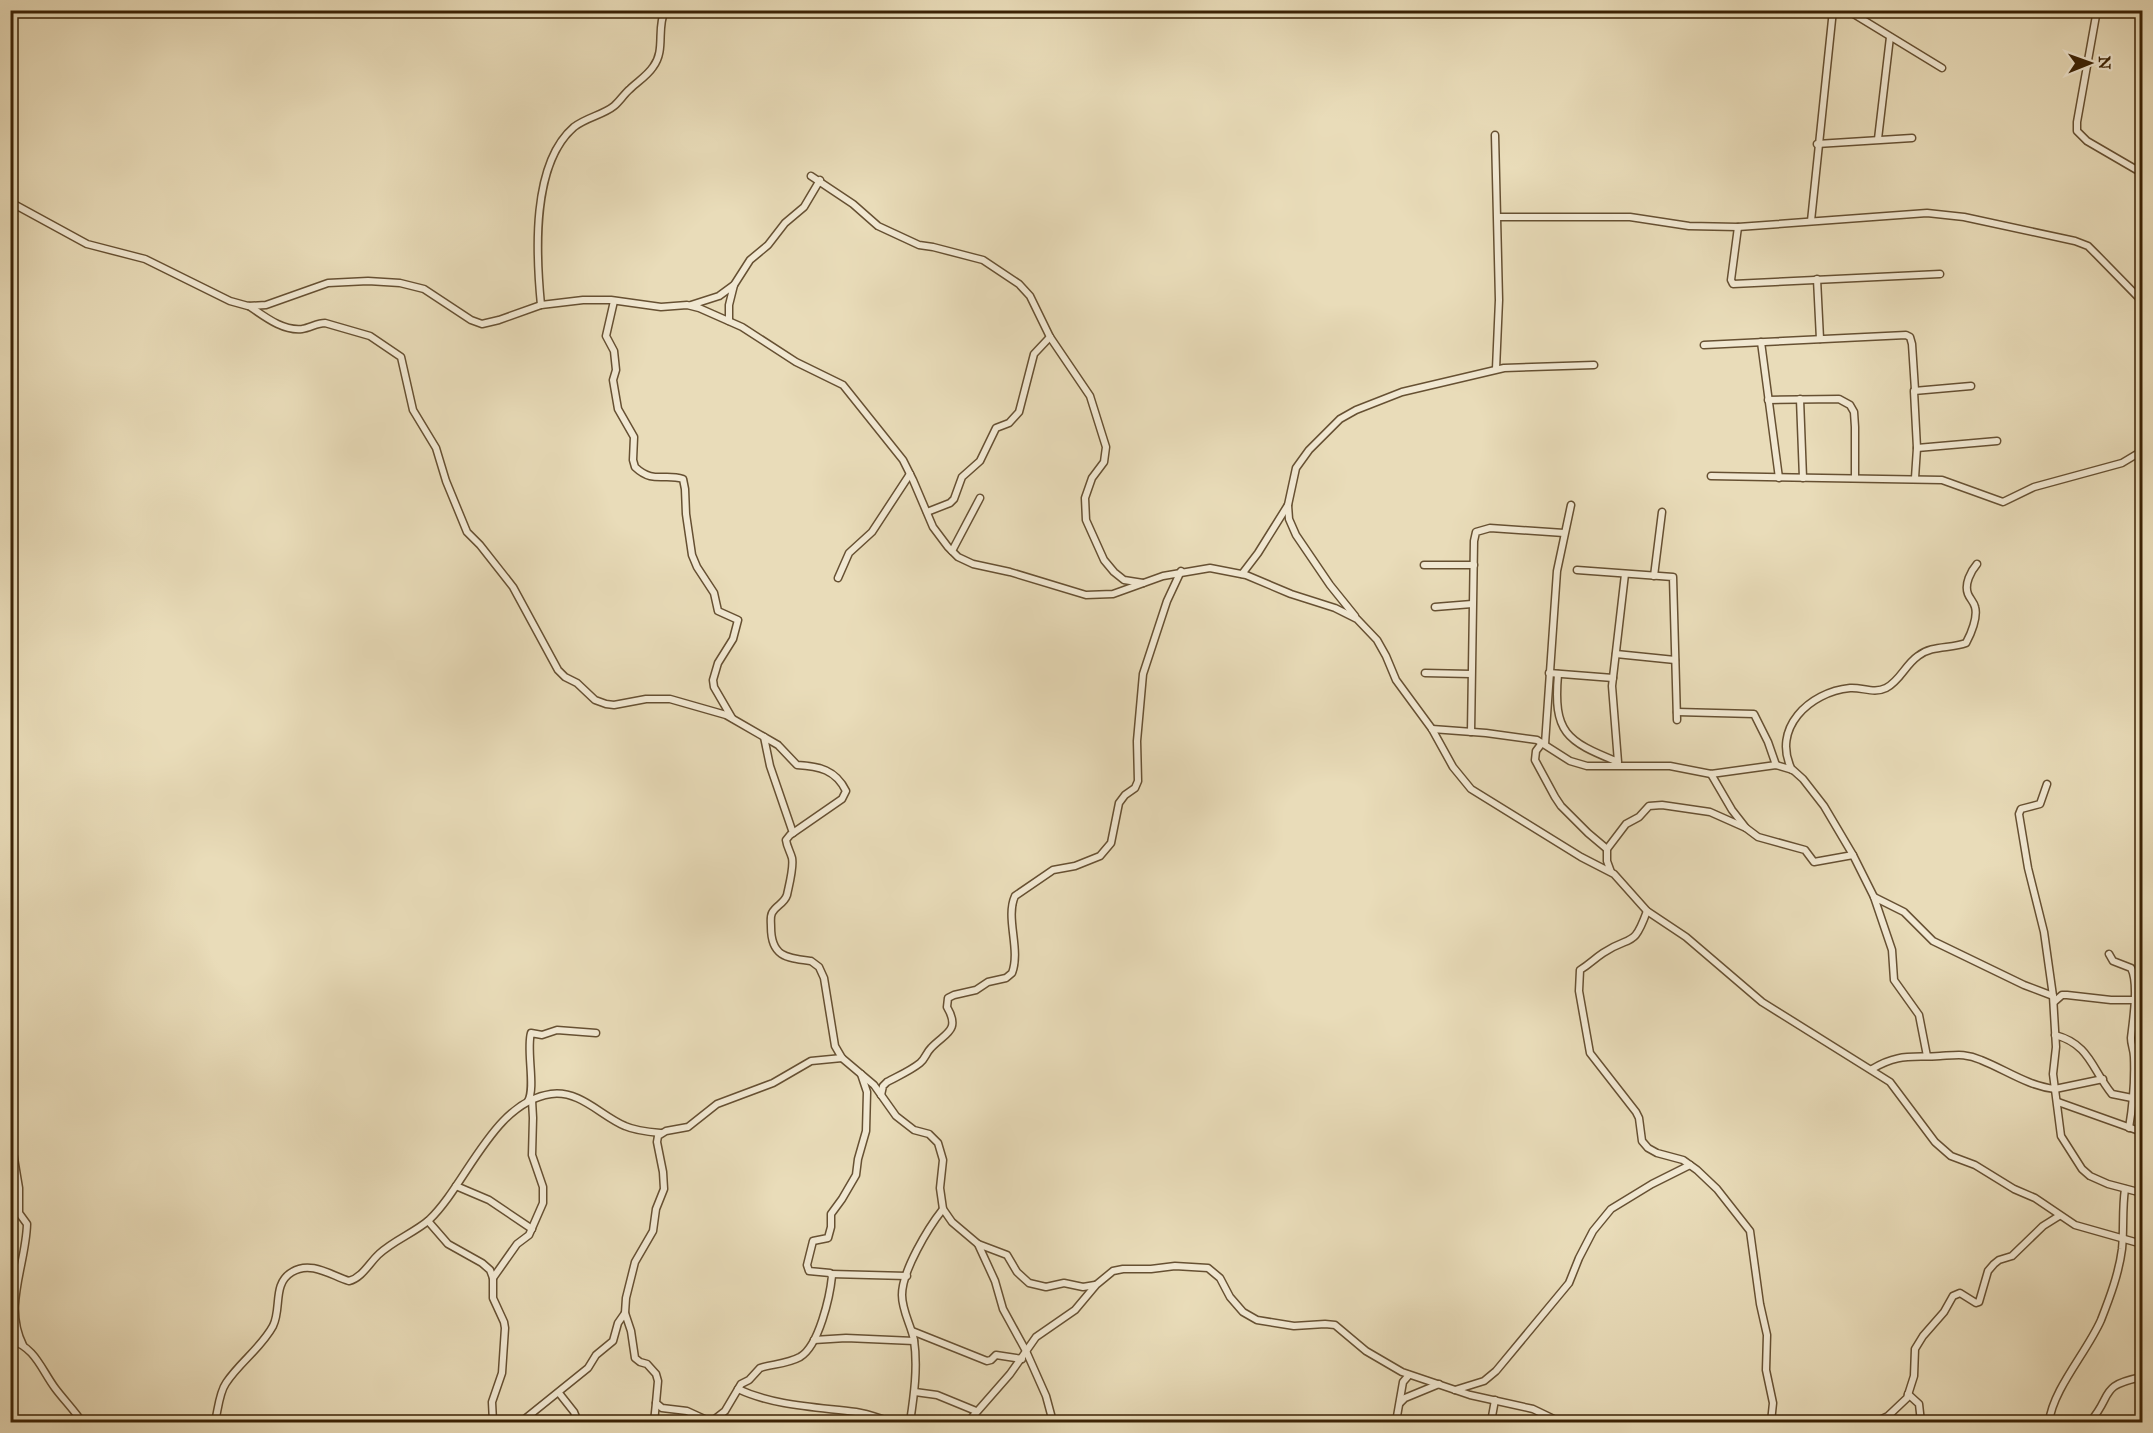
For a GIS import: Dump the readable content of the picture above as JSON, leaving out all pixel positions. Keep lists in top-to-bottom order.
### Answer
{
  "north": "right"
}
